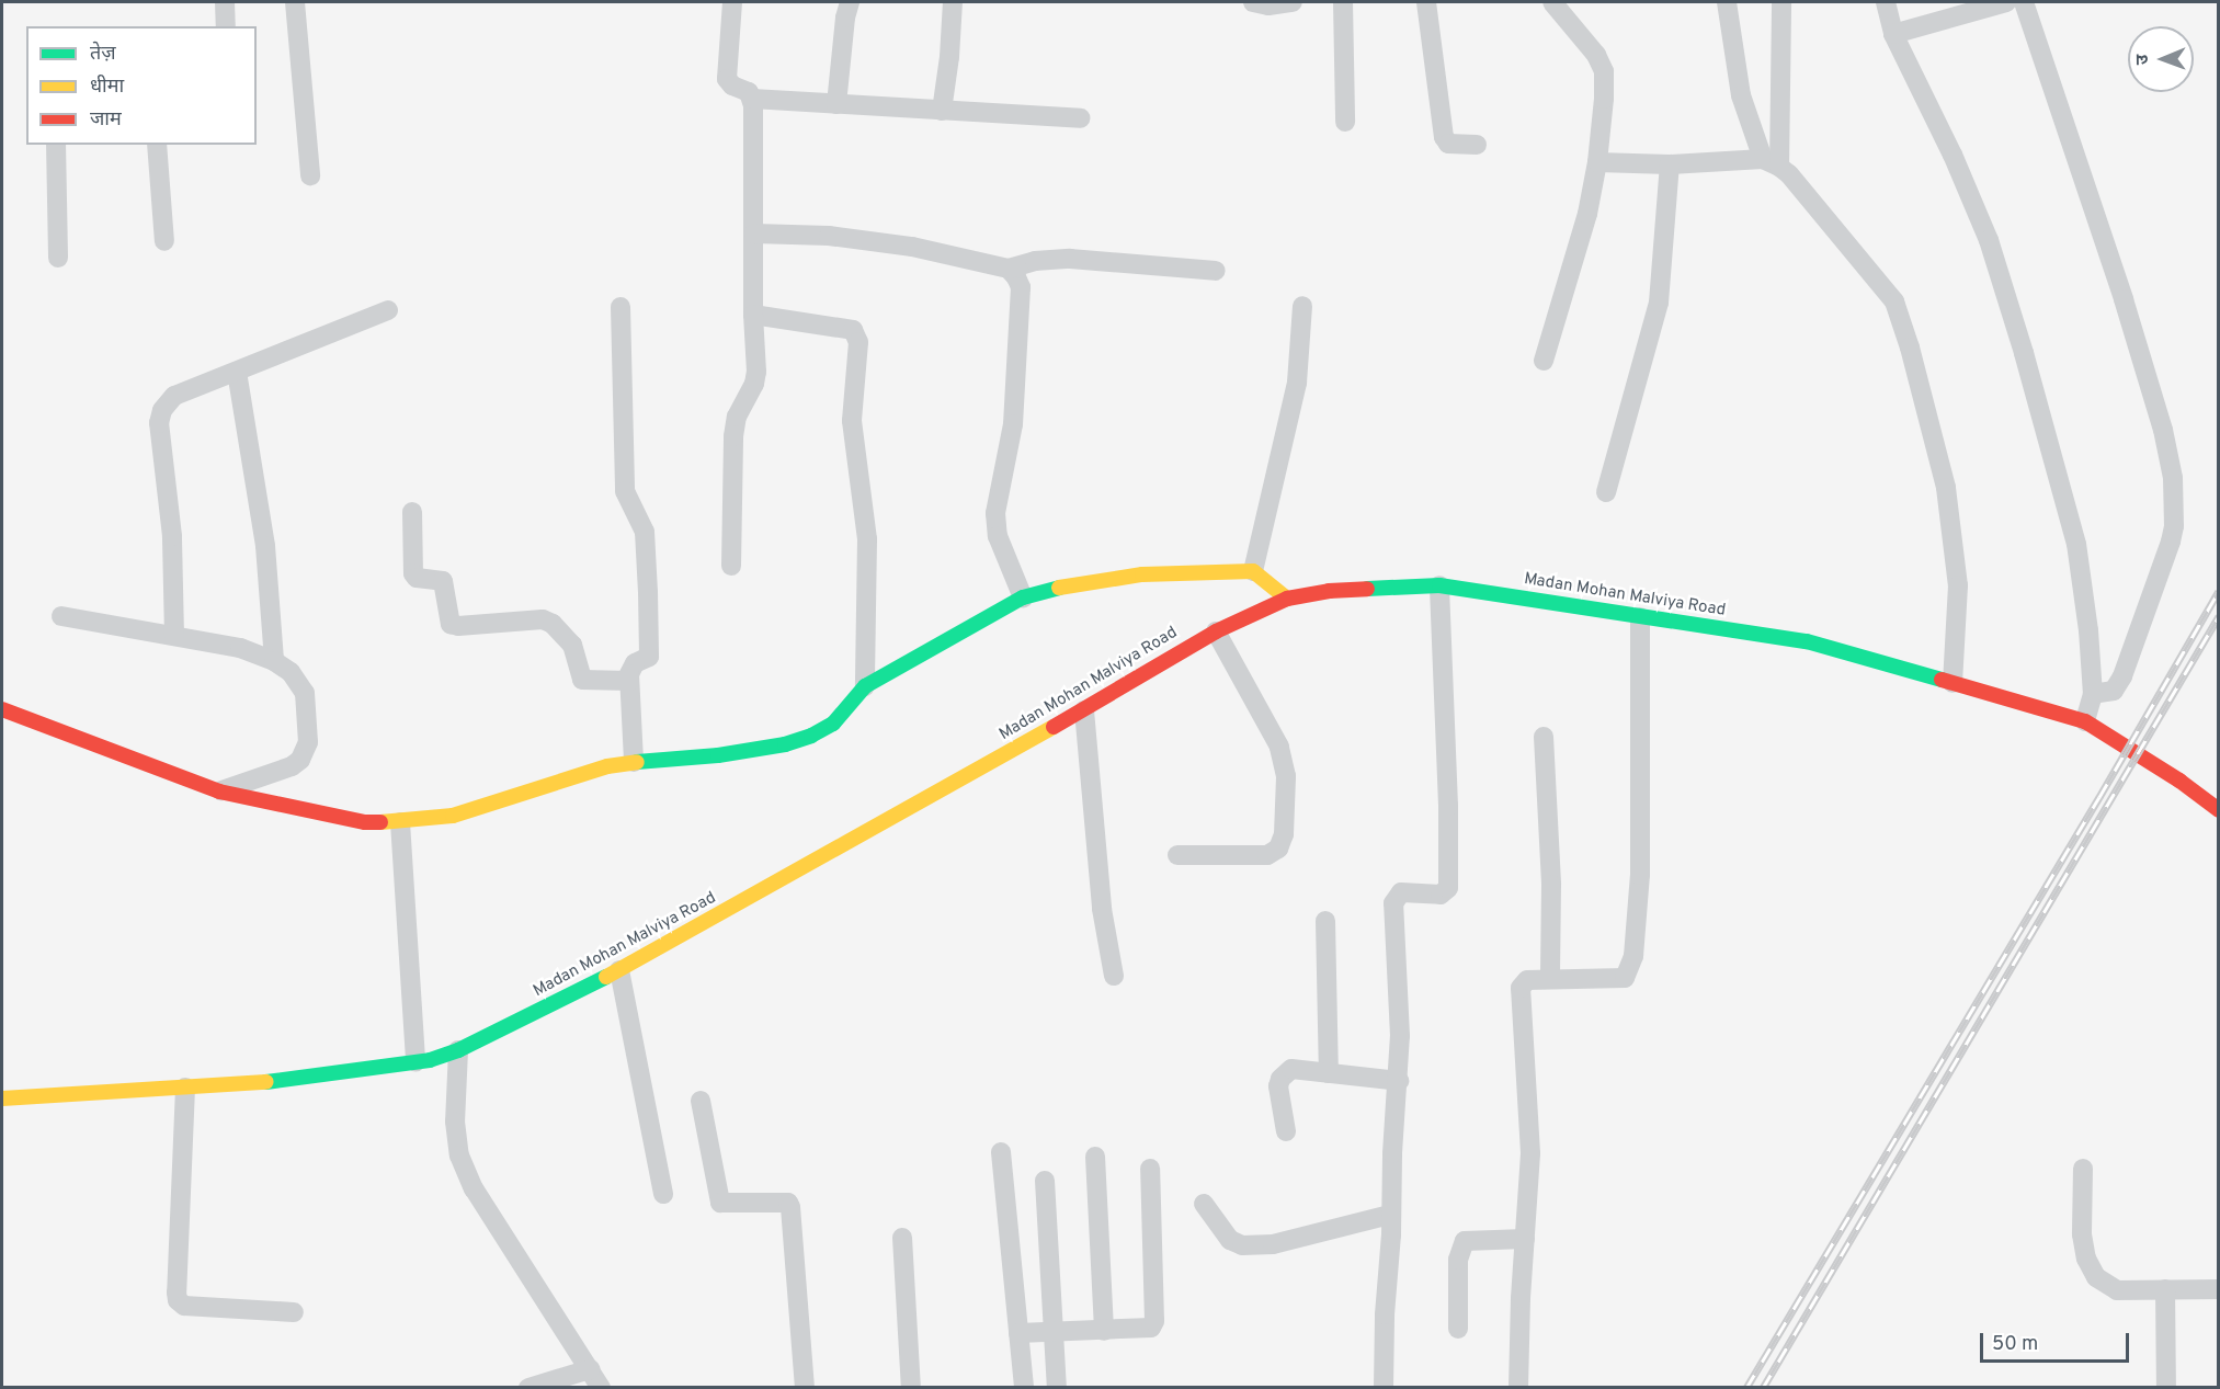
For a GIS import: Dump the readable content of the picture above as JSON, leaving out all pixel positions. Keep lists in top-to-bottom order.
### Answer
{
  "streets": {
    "main road": ["Madan Mohan Malviya Road"]
  },
  "legend": ["तेज़", "धीमा", "जाम"],
  "scale_bar": "50 m",
  "north": "left"
}
